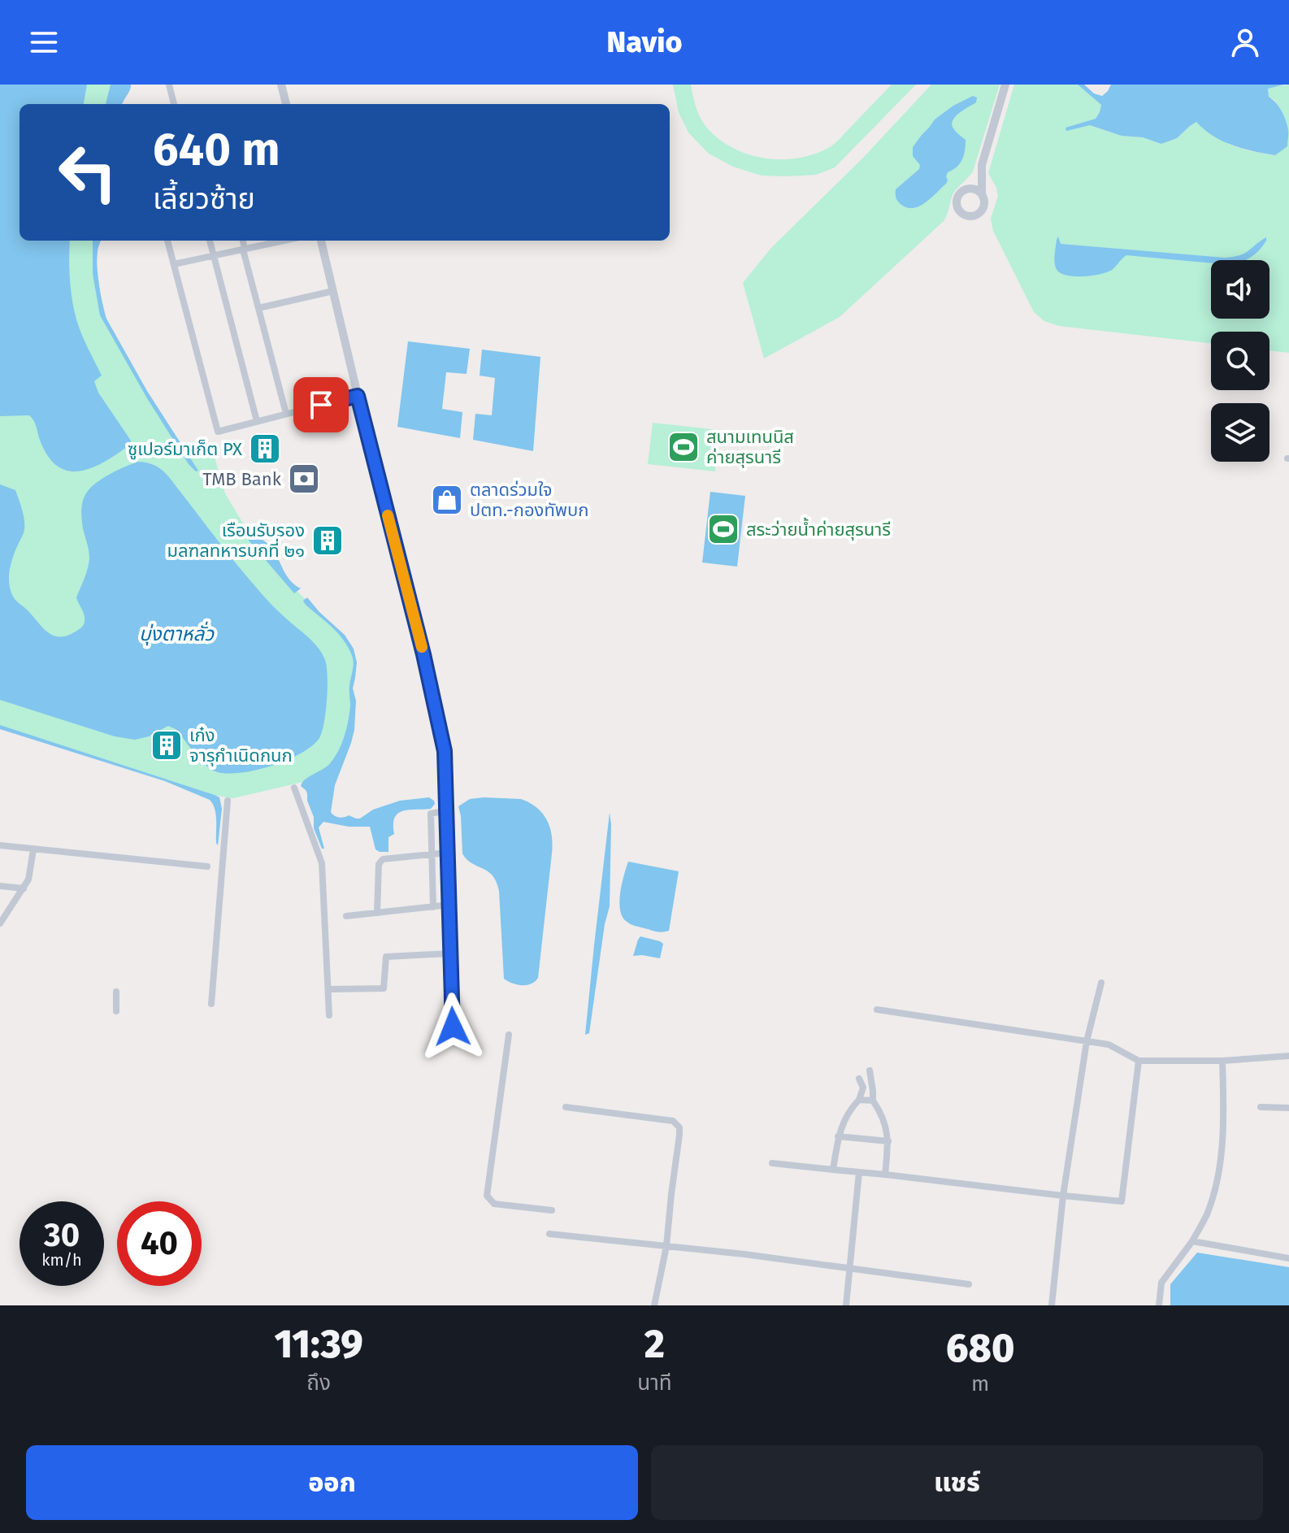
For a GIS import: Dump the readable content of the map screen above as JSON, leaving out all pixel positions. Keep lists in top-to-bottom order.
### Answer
{
  "water": ["บุ่งตาหลั่ว"],
  "places": {
    "sports": ["สนามเทนนิส ค่ายสุรนารี", "สระว่ายนํ้าค่ายสุรนารี"],
    "building": ["ซูเปอร์มาเก็ต PX", "เรือนรับรอง มลฑลทหารบกที่ ๒๑", "เก๋ง จารุกำเนิดกนก"],
    "bank": ["TMB Bank"],
    "shop": ["ตลาดร่วมใจ ปตท.-กองทัพบก"]
  },
  "page": {
    "header": "Navio",
    "turn": ["640 m", "เลี้ยวซ้าย"],
    "speed": "30 km/h",
    "limit": "40",
    "eta": [
      "11:39",
      "ถึง",
      "2",
      "นาที",
      "680",
      "m"
    ],
    "buttons": ["ออก", "แชร์"]
  }
}
